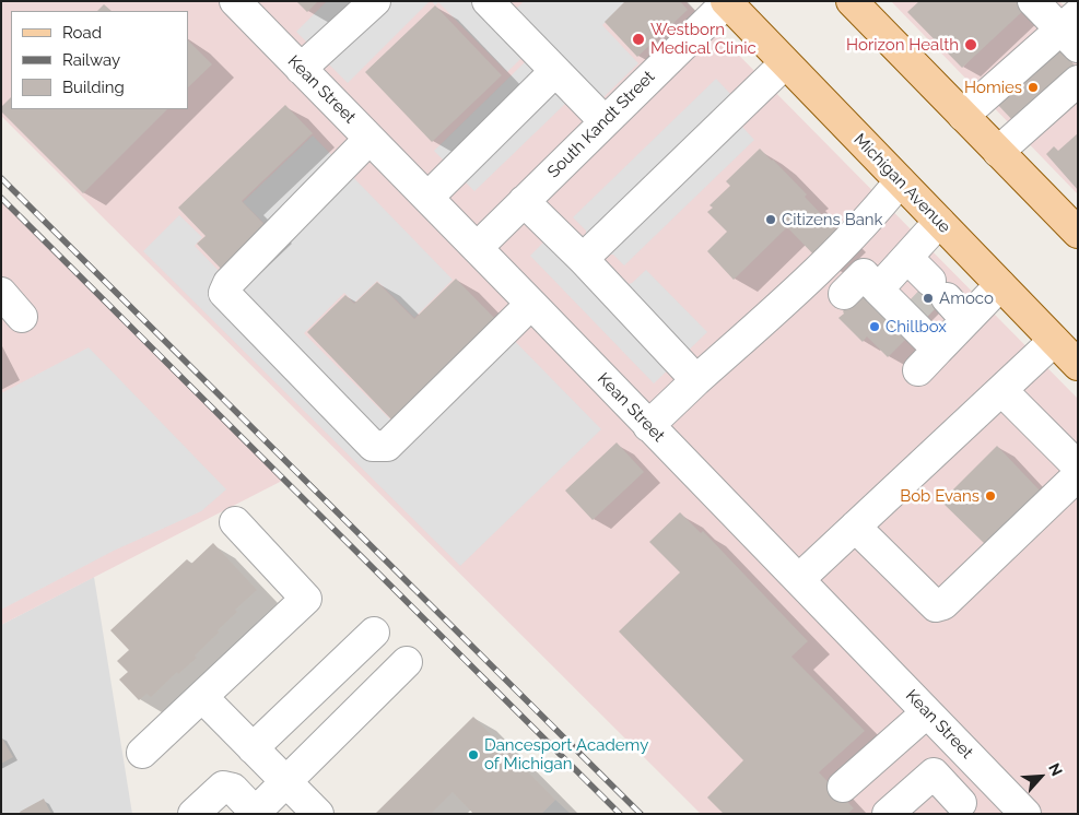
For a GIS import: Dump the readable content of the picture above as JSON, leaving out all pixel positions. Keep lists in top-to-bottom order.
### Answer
{
  "streets": {
    "main road": ["Michigan Avenue"],
    "street": ["Kean Street", "South Kandt Street"]
  },
  "crossings": [
    ["Kean Street", "South Kandt Street"],
    ["South Kandt Street", "Michigan Avenue"]
  ],
  "places": [
    "Westborn Medical Clinic",
    "Horizon Health",
    "Homies",
    "Citizens Bank",
    "Amoco",
    "Chillbox",
    "Bob Evans",
    "Dancesport Academy of Michigan"
  ],
  "legend": ["Road", "Railway", "Building"],
  "north": "top right"
}
